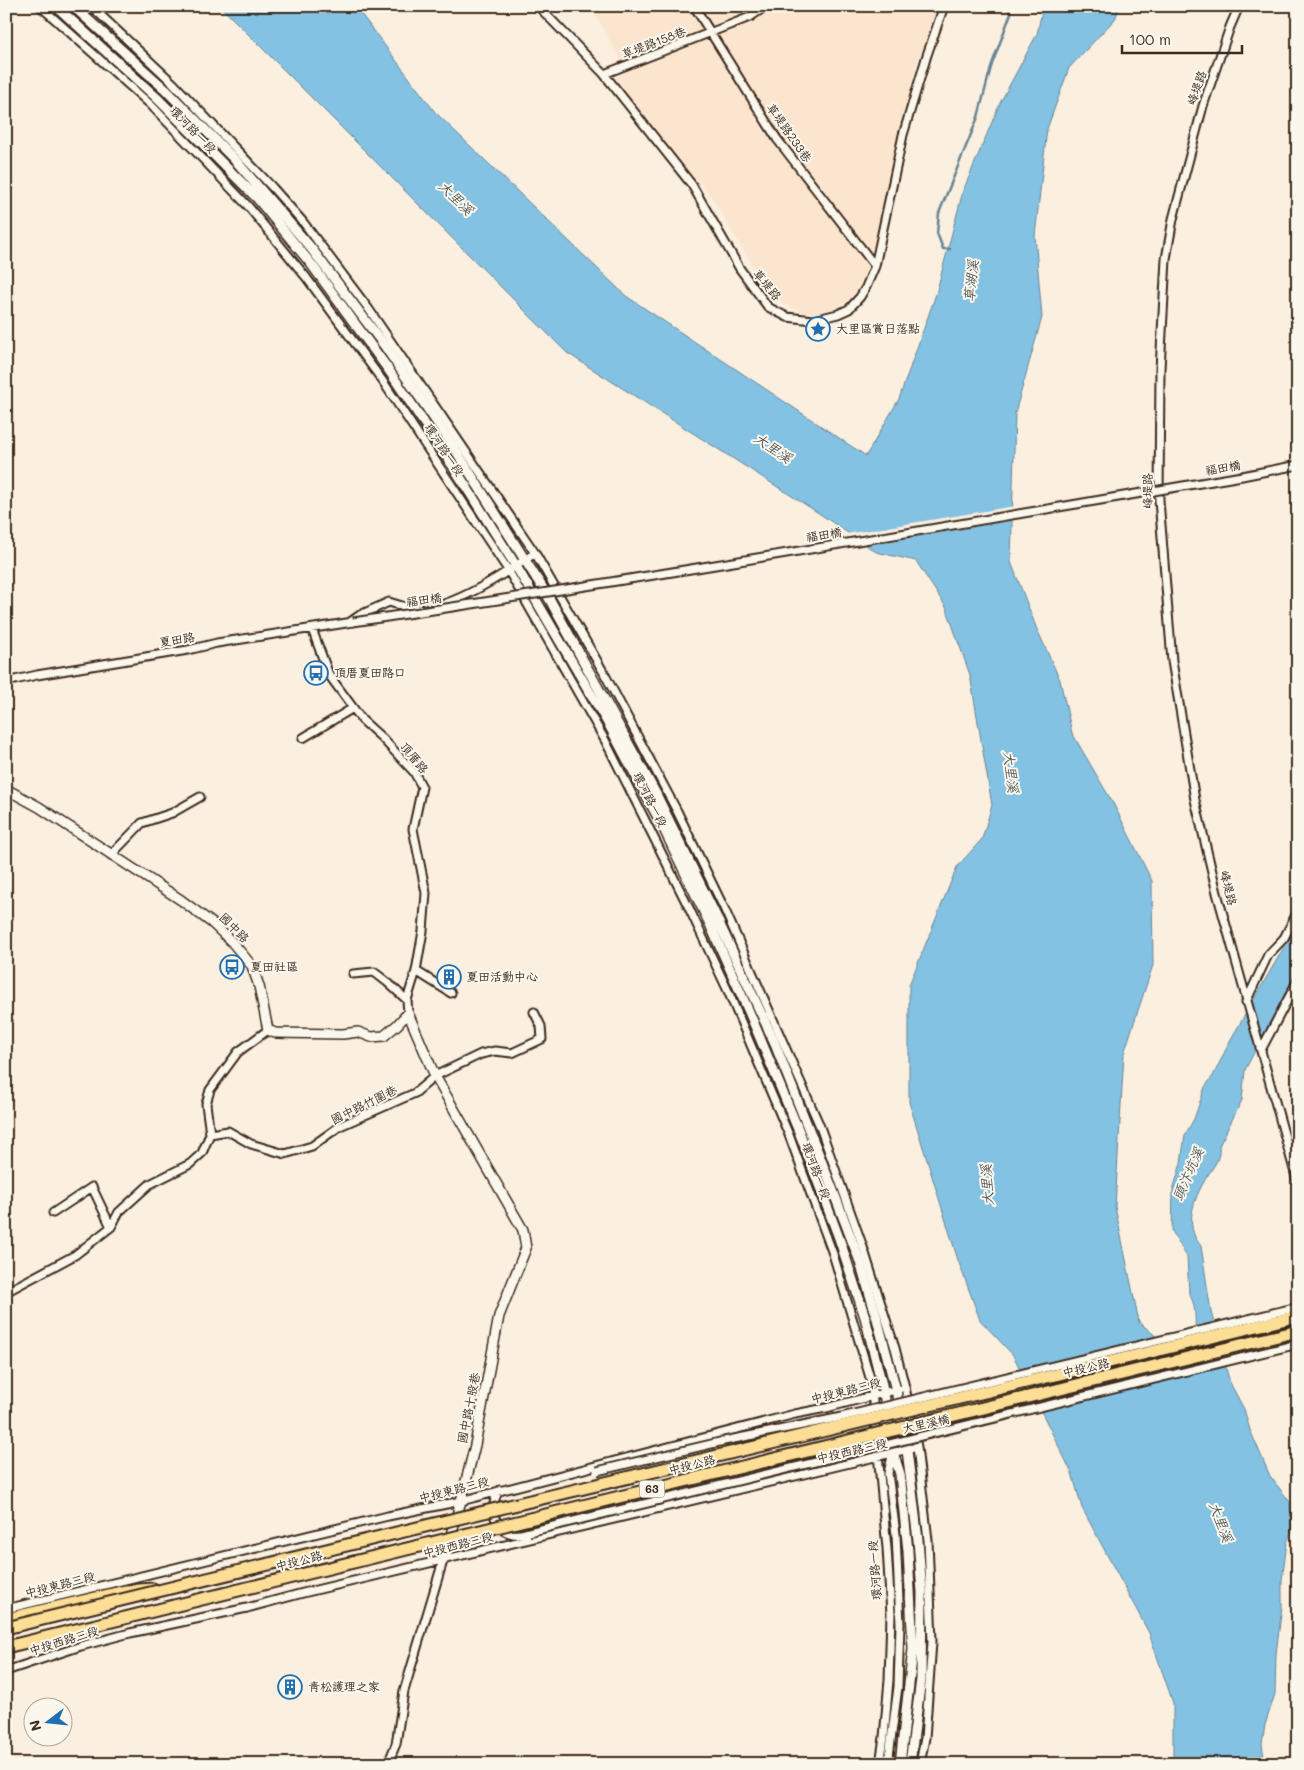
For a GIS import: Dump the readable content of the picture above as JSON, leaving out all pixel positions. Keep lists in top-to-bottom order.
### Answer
{
  "streets": {
    "main road": ["中投公路", "63"],
    "street": [
      "草堤路158巷",
      "峰堤路",
      "環河路一段",
      "草堤路233巷",
      "草堤路",
      "福田橋",
      "夏田路",
      "頂厝路",
      "國中路",
      "國中路竹圍巷",
      "中投東路三段",
      "國中路十股巷",
      "大里溪橋",
      "中投西路三段"
    ]
  },
  "crossings": [
    ["草堤路158巷", "草堤路233巷"],
    ["草堤路158巷", "草堤路"],
    ["環河路一段", "中投東路三段"],
    ["環河路一段", "中投西路三段"],
    ["草堤路233巷", "草堤路"],
    ["福田橋", "夏田路"],
    ["夏田路", "頂厝路"],
    ["國中路竹圍巷", "國中路十股巷"],
    ["中投東路三段", "國中路十股巷"],
    ["國中路十股巷", "中投西路三段"]
  ],
  "water": ["大里溪", "草湖溪", "頭汴坑溪"],
  "places": {
    "place": ["大里區賞日落點"],
    "bus stop": ["頂厝夏田路口", "夏田社區"],
    "building": ["夏田活動中心", "青松護理之家"]
  },
  "scale_bar": "100 m",
  "north": "left"
}
